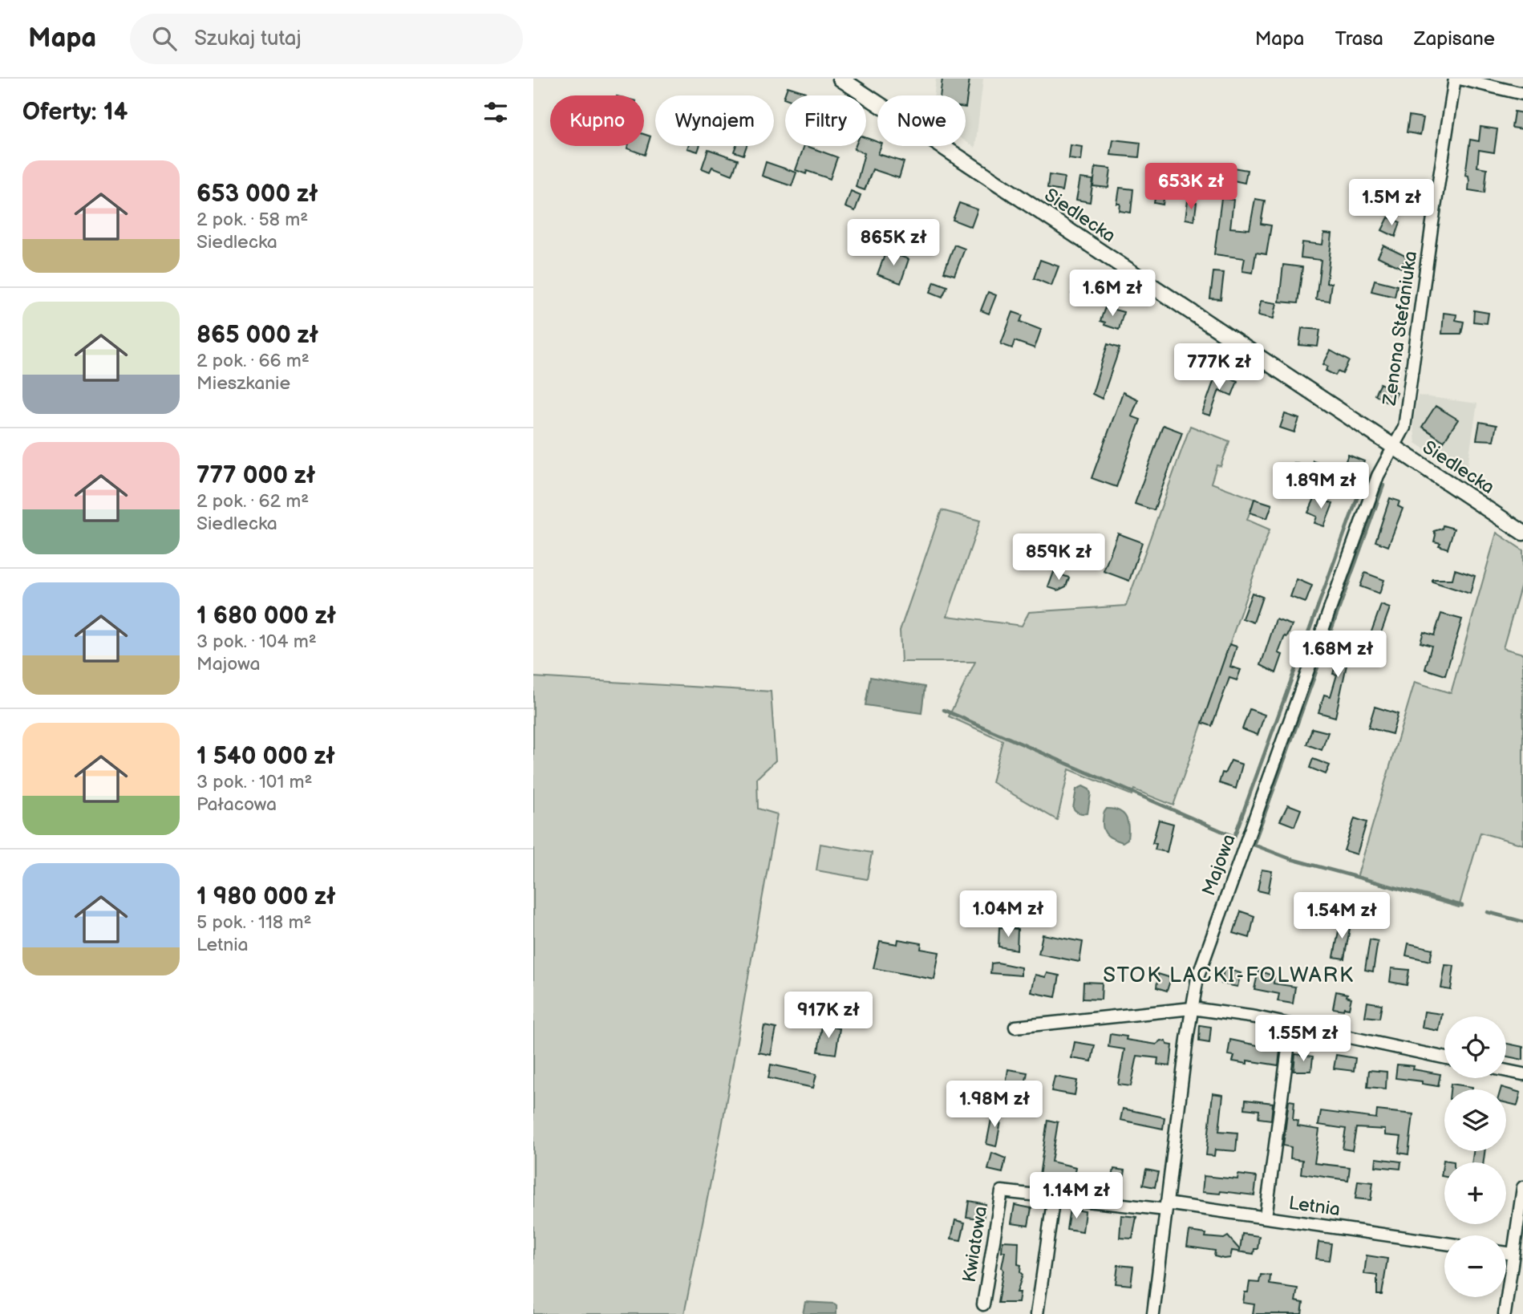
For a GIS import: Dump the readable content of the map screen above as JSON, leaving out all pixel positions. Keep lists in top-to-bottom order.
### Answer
{
  "streets": {
    "main road": ["Siedlecka"],
    "street": [
      "Zenona Stefaniuka",
      "Majowa",
      "Letnia",
      "Kwiatowa"
    ]
  },
  "crossings": [
    ["Siedlecka", "Zenona Stefaniuka"],
    ["Siedlecka", "Majowa"],
    ["Zenona Stefaniuka", "Majowa"],
    ["Majowa", "Letnia"],
    ["Letnia", "Kwiatowa"]
  ],
  "districts": ["STOK LACKI-FOLWARK"],
  "page": {
    "header": "Mapa",
    "search": "Szukaj tutaj",
    "nav": ["Mapa", "Trasa", "Zapisane"],
    "heading": "Oferty: 14",
    "chip": [
      "Kupno",
      "Wynajem",
      "Filtry",
      "Nowe"
    ],
    "list": [
      {
        "name": "653 000 zł",
        "note": "2 pok. · 58 m² · Siedlecka"
      },
      {
        "name": "865 000 zł",
        "note": "2 pok. · 66 m² · Mieszkanie"
      },
      {
        "name": "777 000 zł",
        "note": "2 pok. · 62 m² · Siedlecka"
      },
      {
        "name": "1 680 000 zł",
        "note": "3 pok. · 104 m² · Majowa"
      },
      {
        "name": "1 540 000 zł",
        "note": "3 pok. · 101 m² · Pałacowa"
      },
      {
        "name": "1 980 000 zł",
        "note": "5 pok. · 118 m² · Letnia"
      }
    ],
    "price": [
      "653K zł",
      "1.5M zł",
      "865K zł",
      "1.6M zł",
      "777K zł",
      "1.89M zł",
      "859K zł",
      "1.68M zł",
      "1.04M zł",
      "1.54M zł",
      "917K zł",
      "1.55M zł",
      "1.98M zł",
      "1.14M zł"
    ],
    "map_buttons": ["+", "−"]
  }
}
